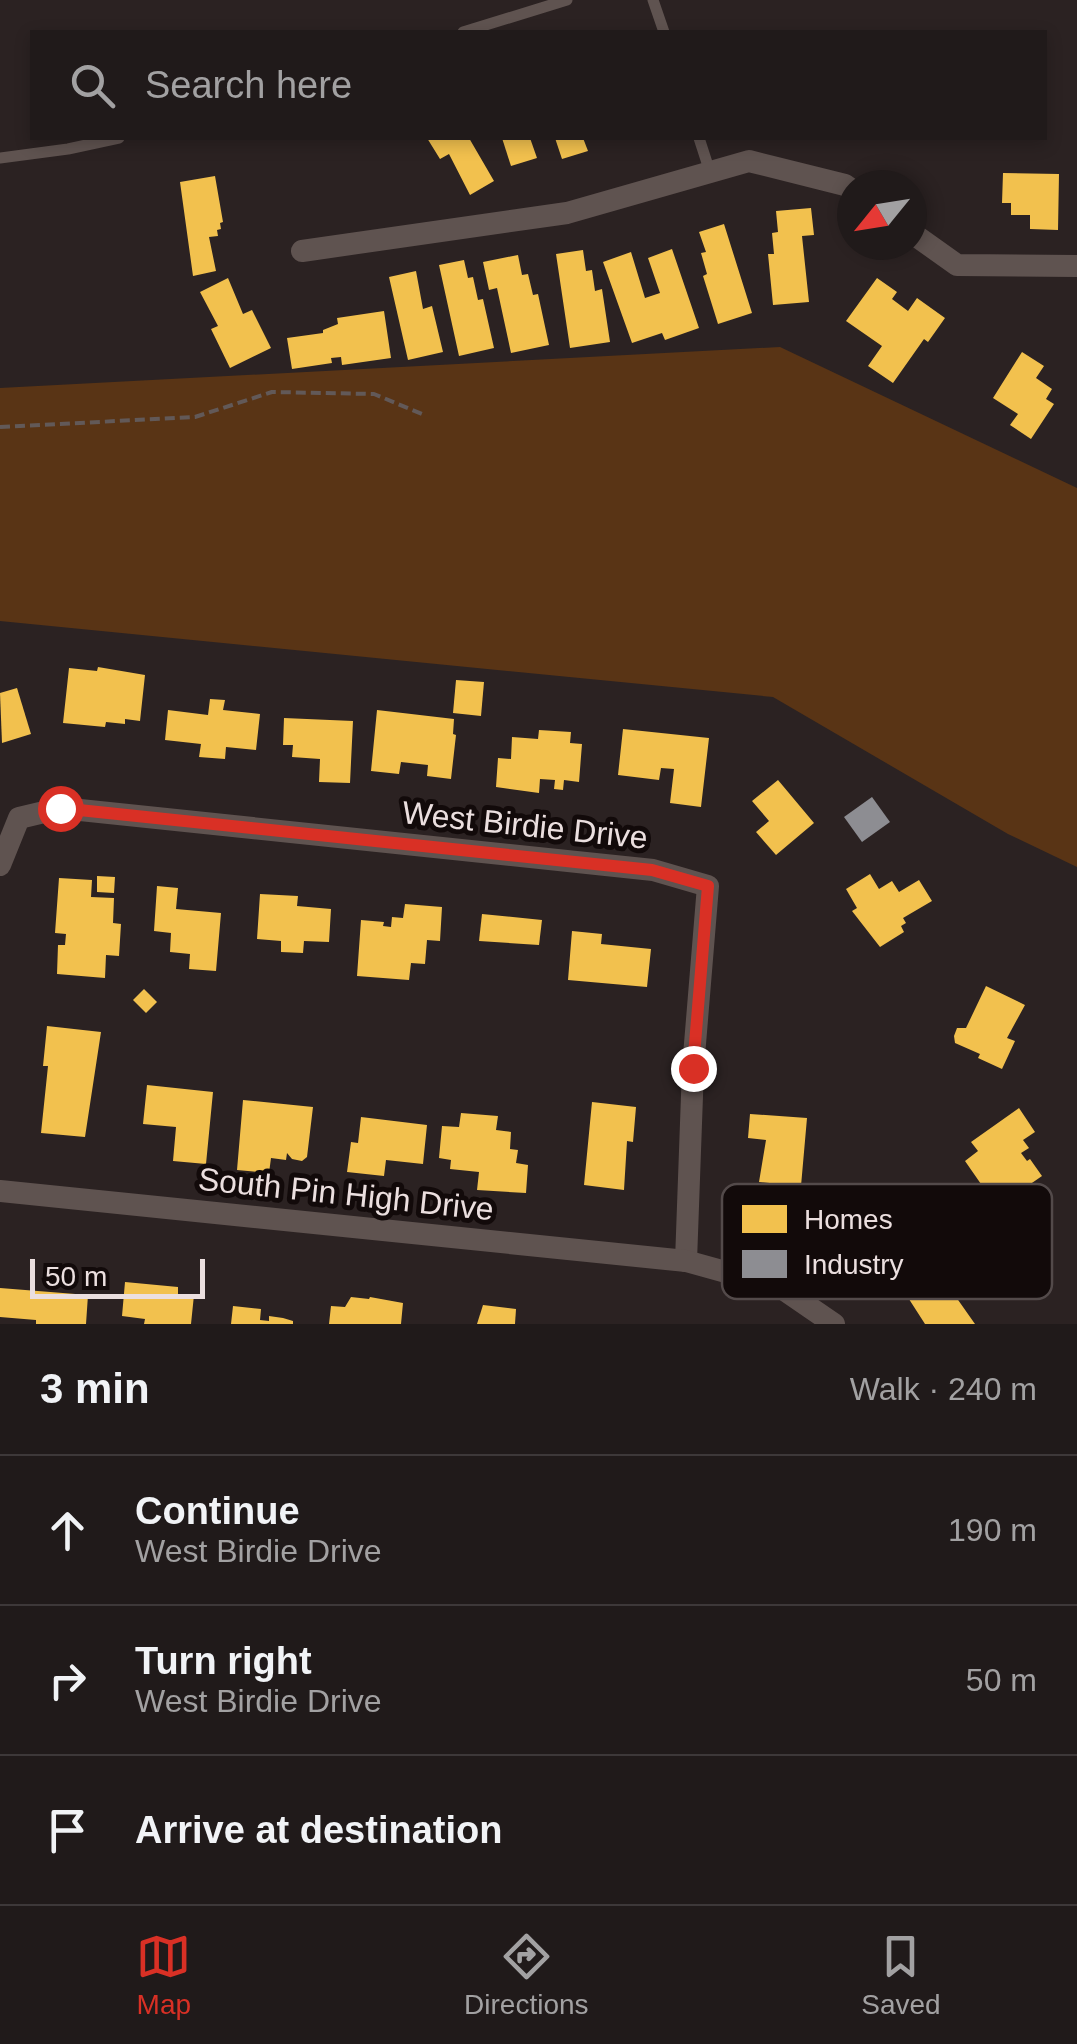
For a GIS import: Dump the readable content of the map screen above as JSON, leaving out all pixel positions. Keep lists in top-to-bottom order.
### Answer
{
  "streets": {
    "street": ["West Birdie Drive", "South Pin High Drive"]
  },
  "crossings": [
    ["West Birdie Drive", "South Pin High Drive"]
  ],
  "legend": ["Homes", "Industry"],
  "scale_bar": "50 m",
  "north": "bottom left",
  "page": {
    "search": "Search here",
    "scale": "50 m",
    "heading": ["3 min", "Walk · 240 m"],
    "list": [
      ["Continue", "West Birdie Drive", "190 m"],
      ["Turn right", "West Birdie Drive", "50 m"],
      "Arrive at destination"
    ],
    "nav": ["Map", "Directions", "Saved"]
  }
}
